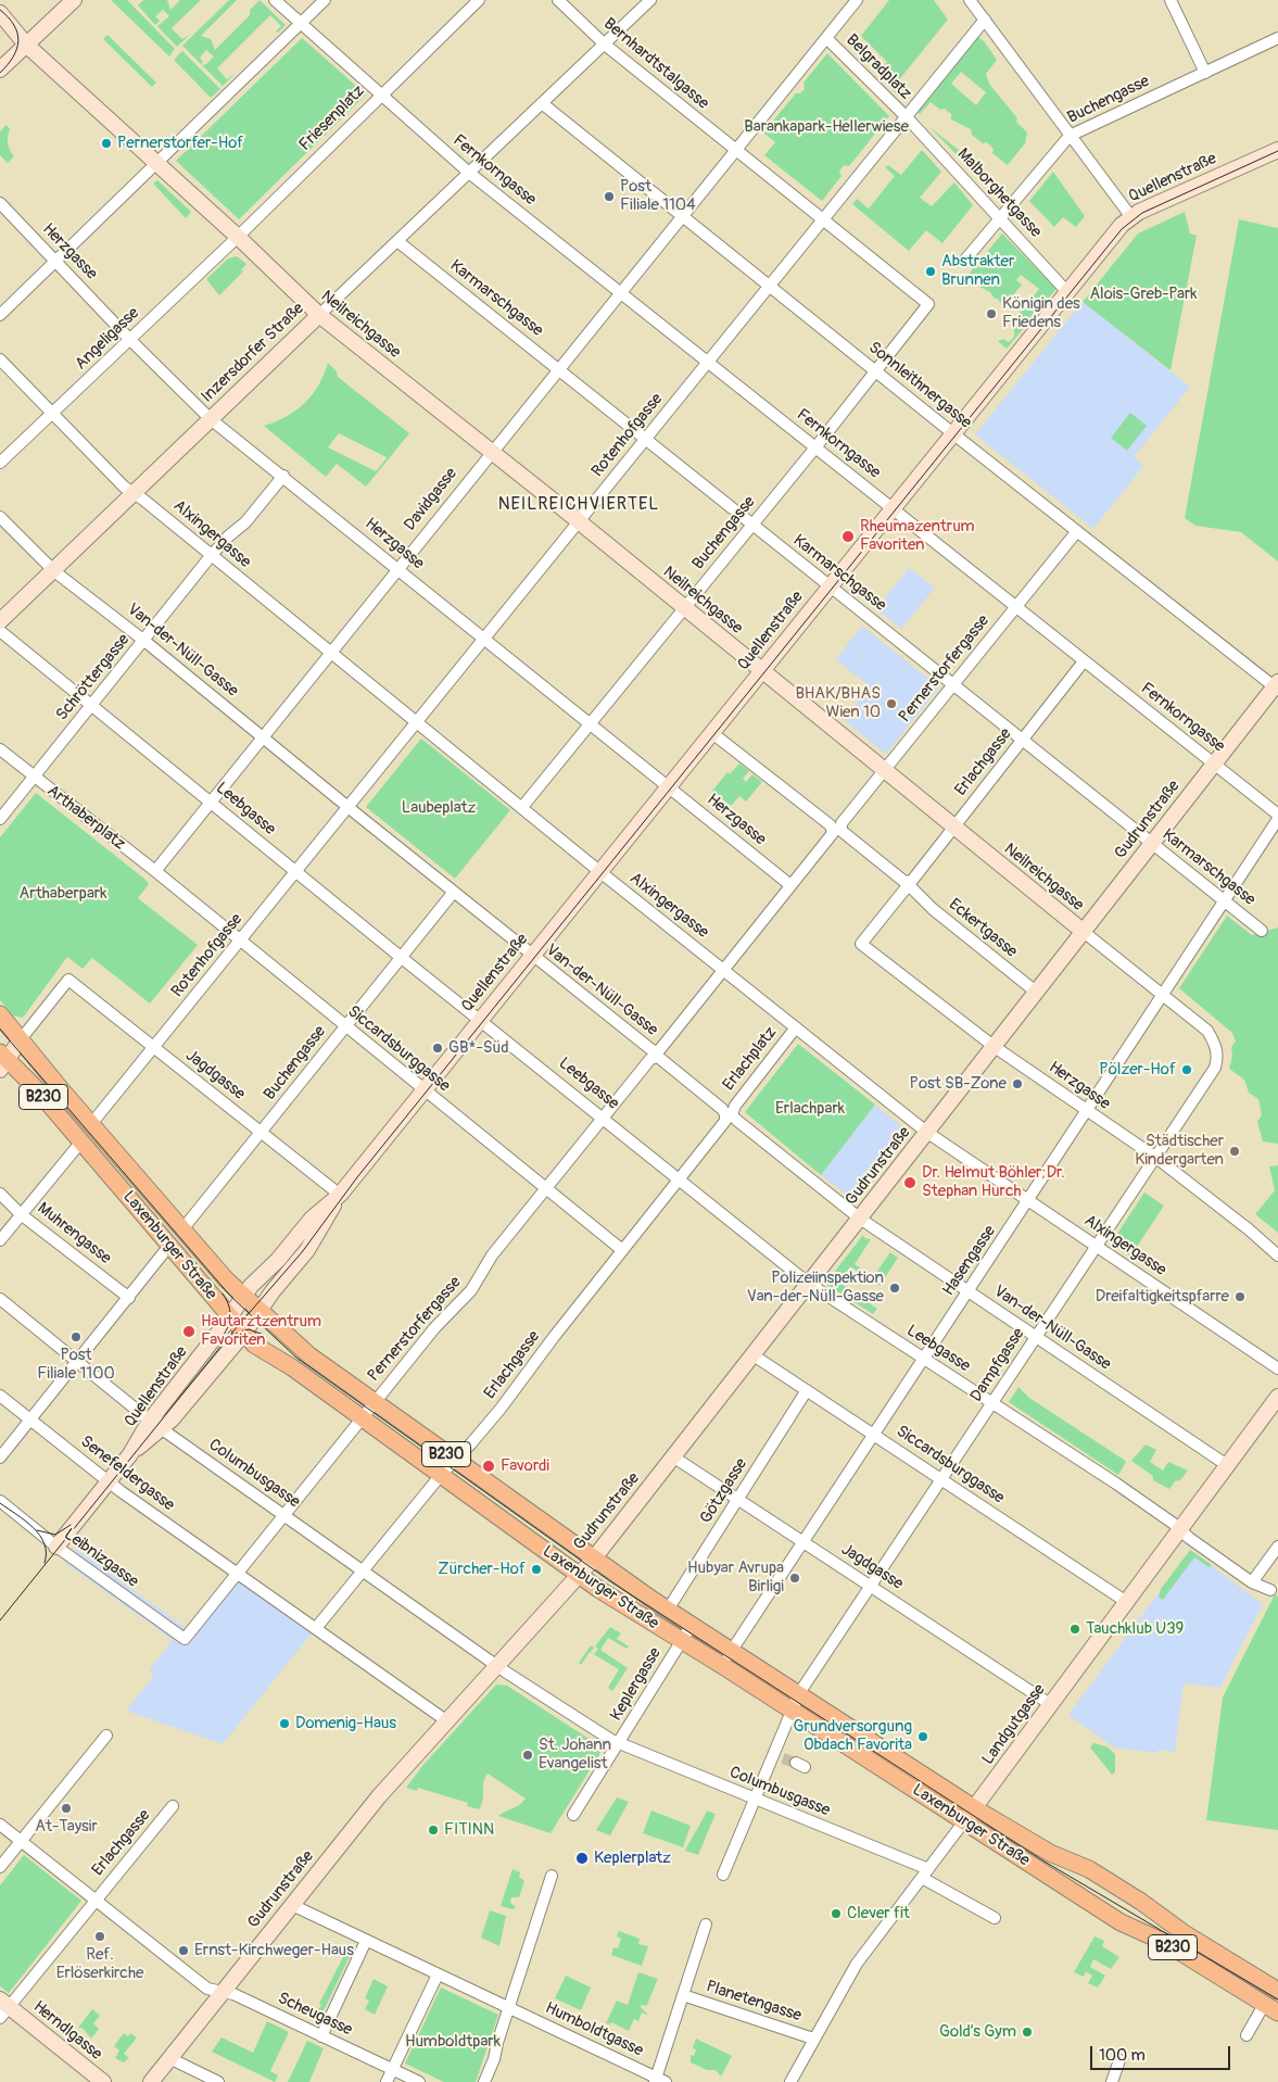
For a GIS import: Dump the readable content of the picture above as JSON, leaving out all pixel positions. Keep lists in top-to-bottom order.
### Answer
{
  "streets": {
    "main road": ["B230", "Laxenburger Straße"],
    "street": [
      "Bernhardtstalgasse",
      "Belgradplatz",
      "Buchengasse",
      "Friesenplatz",
      "Fernkorngasse",
      "Quellenstraße",
      "Malborghetgasse",
      "Herzgasse",
      "Karmarschgasse",
      "Neilreichgasse",
      "Angeligasse",
      "Inzersdorfer Straße",
      "Sonnleithnergasse",
      "Rotenhofgasse",
      "Davidgasse",
      "Alxingergasse",
      "Van-der-Nüll-Gasse",
      "Pernerstorfergasse",
      "Schröttergasse",
      "Erlachgasse",
      "Leebgasse",
      "Arthaberplatz",
      "Gudrunstraße",
      "Eckertgasse",
      "Siccardsburggasse",
      "Erlachplatz",
      "Jagdgasse",
      "Muhrengasse",
      "Hasengasse",
      "Dampfgasse",
      "Senefeldergasse",
      "Columbusgasse",
      "Götzgasse",
      "Leibnizgasse",
      "Keplergasse",
      "Landgutgasse",
      "Planetengasse",
      "Scheugasse",
      "Humboldtgasse",
      "Herndlgasse"
    ]
  },
  "crossings": [
    ["Bernhardtstalgasse", "Belgradplatz"],
    ["Bernhardtstalgasse", "Inzersdorfer Straße"],
    ["Bernhardtstalgasse", "Davidgasse"],
    ["Belgradplatz", "Buchengasse"],
    ["Belgradplatz", "Malborghetgasse"],
    ["Belgradplatz", "Rotenhofgasse"],
    ["Belgradplatz", "Davidgasse"],
    ["Buchengasse", "Fernkorngasse"],
    ["Buchengasse", "Malborghetgasse"],
    ["Buchengasse", "Herzgasse"],
    ["Buchengasse", "Karmarschgasse"],
    ["Buchengasse", "Neilreichgasse"],
    ["Buchengasse", "Sonnleithnergasse"],
    ["Buchengasse", "Rotenhofgasse"],
    ["Buchengasse", "Alxingergasse"],
    ["Buchengasse", "Van-der-Nüll-Gasse"],
    ["Buchengasse", "Leebgasse"],
    ["Buchengasse", "Siccardsburggasse"],
    ["Buchengasse", "Jagdgasse"],
    ["Buchengasse", "Laxenburger Straße"],
    ["Friesenplatz", "Fernkorngasse"],
    ["Friesenplatz", "Neilreichgasse"],
    ["Friesenplatz", "Angeligasse"],
    ["Fernkorngasse", "Quellenstraße"],
    ["Fernkorngasse", "Inzersdorfer Straße"],
    ["Fernkorngasse", "Rotenhofgasse"],
    ["Fernkorngasse", "Davidgasse"],
    ["Fernkorngasse", "Pernerstorfergasse"],
    ["Fernkorngasse", "Erlachgasse"],
    ["Fernkorngasse", "Gudrunstraße"],
    ["Fernkorngasse", "Hasengasse"],
    ["Quellenstraße", "Malborghetgasse"],
    ["Quellenstraße", "Herzgasse"],
    ["Quellenstraße", "Karmarschgasse"],
    ["Quellenstraße", "Neilreichgasse"],
    ["Quellenstraße", "Sonnleithnergasse"],
    ["Quellenstraße", "Alxingergasse"],
    ["Quellenstraße", "Van-der-Nüll-Gasse"],
    ["Quellenstraße", "Leebgasse"],
    ["Quellenstraße", "Eckertgasse"],
    ["Quellenstraße", "Siccardsburggasse"],
    ["Quellenstraße", "Jagdgasse"],
    ["Quellenstraße", "Laxenburger Straße"],
    ["Quellenstraße", "Senefeldergasse"],
    ["Quellenstraße", "Columbusgasse"],
    ["Quellenstraße", "Leibnizgasse"],
    ["Herzgasse", "Angeligasse"],
    ["Herzgasse", "Inzersdorfer Straße"],
    ["Herzgasse", "Rotenhofgasse"],
    ["Herzgasse", "Davidgasse"],
    ["Herzgasse", "Pernerstorfergasse"],
    ["Herzgasse", "Schröttergasse"],
    ["Herzgasse", "Erlachgasse"],
    ["Herzgasse", "Gudrunstraße"],
    ["Herzgasse", "Hasengasse"],
    ["Herzgasse", "Dampfgasse"],
    ["Karmarschgasse", "Inzersdorfer Straße"],
    ["Karmarschgasse", "Rotenhofgasse"],
    ["Karmarschgasse", "Davidgasse"],
    ["Karmarschgasse", "Pernerstorfergasse"],
    ["Karmarschgasse", "Erlachgasse"],
    ["Karmarschgasse", "Gudrunstraße"],
    ["Karmarschgasse", "Hasengasse"],
    ["Neilreichgasse", "Angeligasse"],
    ["Neilreichgasse", "Inzersdorfer Straße"],
    ["Neilreichgasse", "Rotenhofgasse"],
    ["Neilreichgasse", "Davidgasse"],
    ["Neilreichgasse", "Pernerstorfergasse"],
    ["Neilreichgasse", "Erlachgasse"],
    ["Neilreichgasse", "Gudrunstraße"],
    ["Neilreichgasse", "Hasengasse"],
    ["Neilreichgasse", "Dampfgasse"],
    ["Angeligasse", "Alxingergasse"],
    ["Inzersdorfer Straße", "Sonnleithnergasse"],
    ["Inzersdorfer Straße", "Alxingergasse"],
    ["Inzersdorfer Straße", "Van-der-Nüll-Gasse"],
    ["Sonnleithnergasse", "Rotenhofgasse"],
    ["Sonnleithnergasse", "Davidgasse"],
    ["Sonnleithnergasse", "Pernerstorfergasse"],
    ["Sonnleithnergasse", "Gudrunstraße"],
    ["Rotenhofgasse", "Alxingergasse"],
    ["Rotenhofgasse", "Van-der-Nüll-Gasse"],
    ["Rotenhofgasse", "Leebgasse"],
    ["Rotenhofgasse", "Siccardsburggasse"],
    ["Rotenhofgasse", "Jagdgasse"],
    ["Rotenhofgasse", "Laxenburger Straße"],
    ["Davidgasse", "Alxingergasse"],
    ["Davidgasse", "Van-der-Nüll-Gasse"],
    ["Davidgasse", "Leebgasse"],
    ["Davidgasse", "Arthaberplatz"],
    ["Davidgasse", "Siccardsburggasse"],
    ["Alxingergasse", "Pernerstorfergasse"],
    ["Alxingergasse", "Schröttergasse"],
    ["Alxingergasse", "Gudrunstraße"],
    ["Alxingergasse", "Erlachplatz"],
    ["Alxingergasse", "Hasengasse"],
    ["Alxingergasse", "Dampfgasse"],
    ["Van-der-Nüll-Gasse", "Pernerstorfergasse"],
    ["Van-der-Nüll-Gasse", "Schröttergasse"],
    ["Van-der-Nüll-Gasse", "Erlachgasse"],
    ["Van-der-Nüll-Gasse", "Gudrunstraße"],
    ["Van-der-Nüll-Gasse", "Erlachplatz"],
    ["Van-der-Nüll-Gasse", "Hasengasse"],
    ["Van-der-Nüll-Gasse", "Dampfgasse"],
    ["Van-der-Nüll-Gasse", "Landgutgasse"],
    ["Pernerstorfergasse", "Leebgasse"],
    ["Pernerstorfergasse", "Eckertgasse"],
    ["Pernerstorfergasse", "Siccardsburggasse"],
    ["Pernerstorfergasse", "Laxenburger Straße"],
    ["Pernerstorfergasse", "Senefeldergasse"],
    ["Pernerstorfergasse", "Columbusgasse"],
    ["Pernerstorfergasse", "Leibnizgasse"],
    ["Schröttergasse", "Leebgasse"],
    ["Schröttergasse", "Arthaberplatz"],
    ["Erlachgasse", "Leebgasse"],
    ["Erlachgasse", "Eckertgasse"],
    ["Erlachgasse", "Siccardsburggasse"],
    ["Erlachgasse", "Laxenburger Straße"],
    ["Erlachgasse", "Senefeldergasse"],
    ["Erlachgasse", "Columbusgasse"],
    ["Erlachgasse", "Scheugasse"],
    ["Erlachgasse", "Herndlgasse"],
    ["Leebgasse", "Gudrunstraße"],
    ["Leebgasse", "Hasengasse"],
    ["Leebgasse", "Dampfgasse"],
    ["Leebgasse", "Landgutgasse"],
    ["Arthaberplatz", "Siccardsburggasse"],
    ["Gudrunstraße", "Eckertgasse"],
    ["Gudrunstraße", "Siccardsburggasse"],
    ["Gudrunstraße", "Erlachplatz"],
    ["Gudrunstraße", "Jagdgasse"],
    ["Gudrunstraße", "Laxenburger Straße"],
    ["Gudrunstraße", "Columbusgasse"],
    ["Gudrunstraße", "Scheugasse"],
    ["Siccardsburggasse", "Hasengasse"],
    ["Siccardsburggasse", "Dampfgasse"],
    ["Siccardsburggasse", "Götzgasse"],
    ["Siccardsburggasse", "Landgutgasse"],
    ["Jagdgasse", "B230"],
    ["Jagdgasse", "Laxenburger Straße"],
    ["Jagdgasse", "Hasengasse"],
    ["Jagdgasse", "Dampfgasse"],
    ["Jagdgasse", "Götzgasse"],
    ["Jagdgasse", "Landgutgasse"],
    ["B230", "Laxenburger Straße"],
    ["Laxenburger Straße", "Hasengasse"],
    ["Laxenburger Straße", "Dampfgasse"],
    ["Laxenburger Straße", "Götzgasse"],
    ["Laxenburger Straße", "Keplergasse"],
    ["Laxenburger Straße", "Landgutgasse"],
    ["Dampfgasse", "Columbusgasse"],
    ["Columbusgasse", "Keplergasse"],
    ["Columbusgasse", "Landgutgasse"],
    ["Landgutgasse", "Planetengasse"]
  ],
  "districts": ["NEILREICHVIERTEL"],
  "parks": [
    "Barankapark-Hellerwiese",
    "Alois-Greb-Park",
    "Laubeplatz",
    "Arthaberpark",
    "Erlachpark",
    "Humboldtpark"
  ],
  "places": [
    "Pernerstorfer-Hof",
    "Post Filiale 1104",
    "Abstrakter Brunnen",
    "Königin des Friedens",
    "Rheumazentrum Favoriten",
    "BHAK/BHAS Wien 10",
    "GB*-Süd",
    "Pölzer-Hof",
    "Post SB-Zone",
    "Städtischer Kindergarten",
    "Dr. Helmut Böhler;Dr. Stephan Hurch",
    "Polizeiinspektion Van-der-Nüll-Gasse",
    "Dreifaltigkeitspfarre",
    "Hautarztzentrum Favoriten",
    "Post Filiale 1100",
    "Favordi",
    "Zürcher-Hof",
    "Hubyar Avrupa Birligi",
    "Tauchklub U39",
    "Domenig-Haus",
    "Grundversorgung Obdach Favorita",
    "St. Johann Evangelist",
    "At-Taysir",
    "FITINN",
    "Keplerplatz",
    "Clever fit",
    "Ref. Erlöserkirche",
    "Ernst-Kirchweger-Haus",
    "Gold’s Gym"
  ],
  "scale_bar": "100 m"
}
